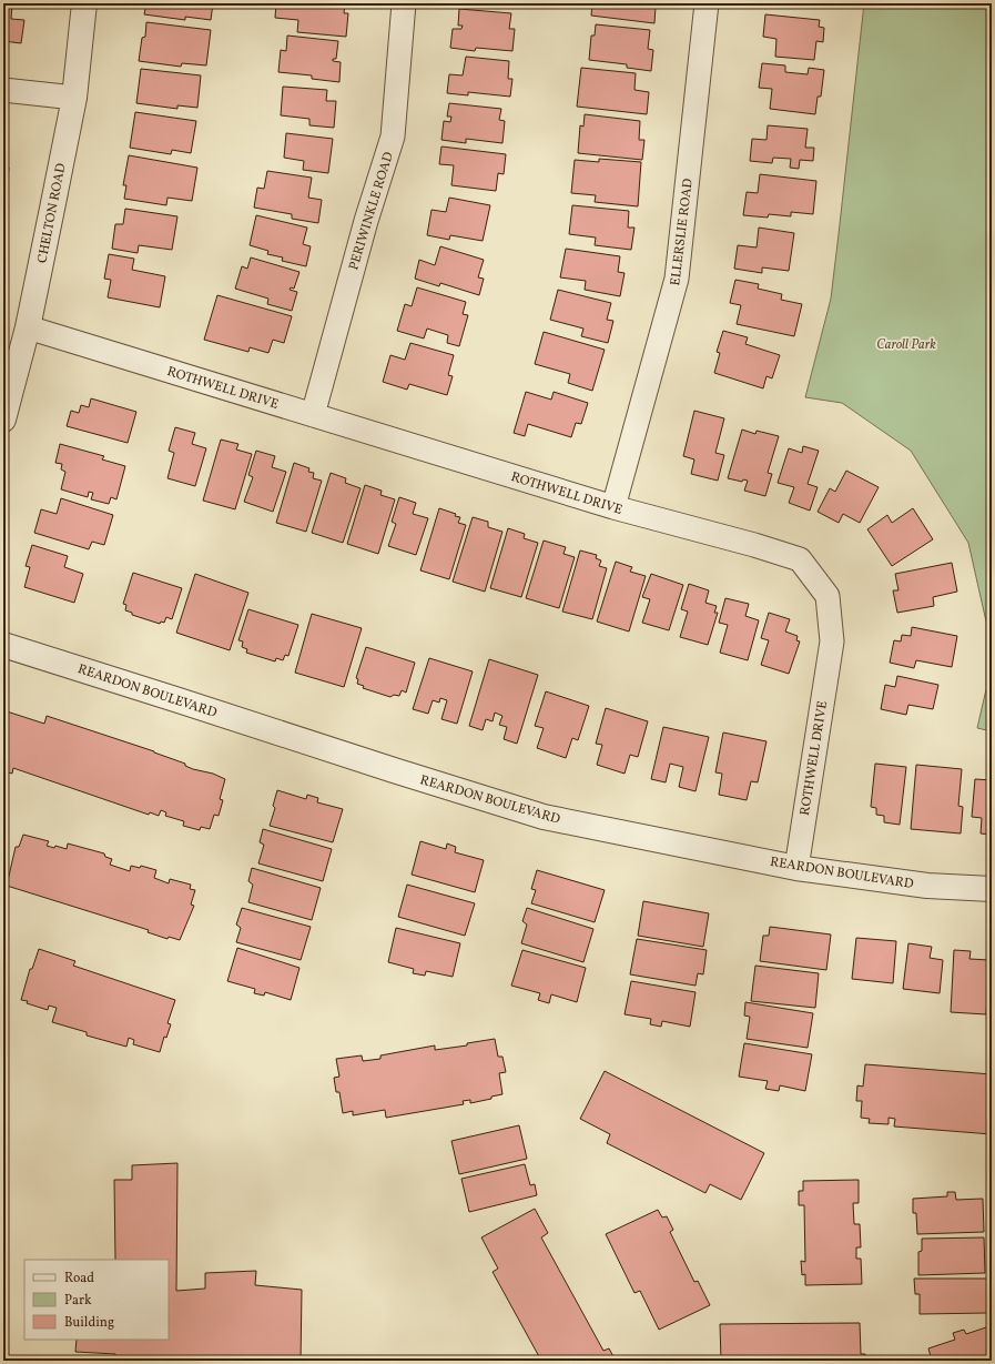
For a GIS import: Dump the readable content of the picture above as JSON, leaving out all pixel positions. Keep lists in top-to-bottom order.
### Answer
{
  "streets": {
    "street": [
      "PERIWINKLE ROAD",
      "CHELTON ROAD",
      "ELLERSLIE ROAD",
      "ROTHWELL DRIVE",
      "REARDON BOULEVARD"
    ]
  },
  "crossings": [
    ["PERIWINKLE ROAD", "ROTHWELL DRIVE"],
    ["CHELTON ROAD", "ROTHWELL DRIVE"],
    ["ELLERSLIE ROAD", "ROTHWELL DRIVE"],
    ["ROTHWELL DRIVE", "REARDON BOULEVARD"]
  ],
  "parks": ["Caroll Park"],
  "legend": ["Road", "Park", "Building"]
}
